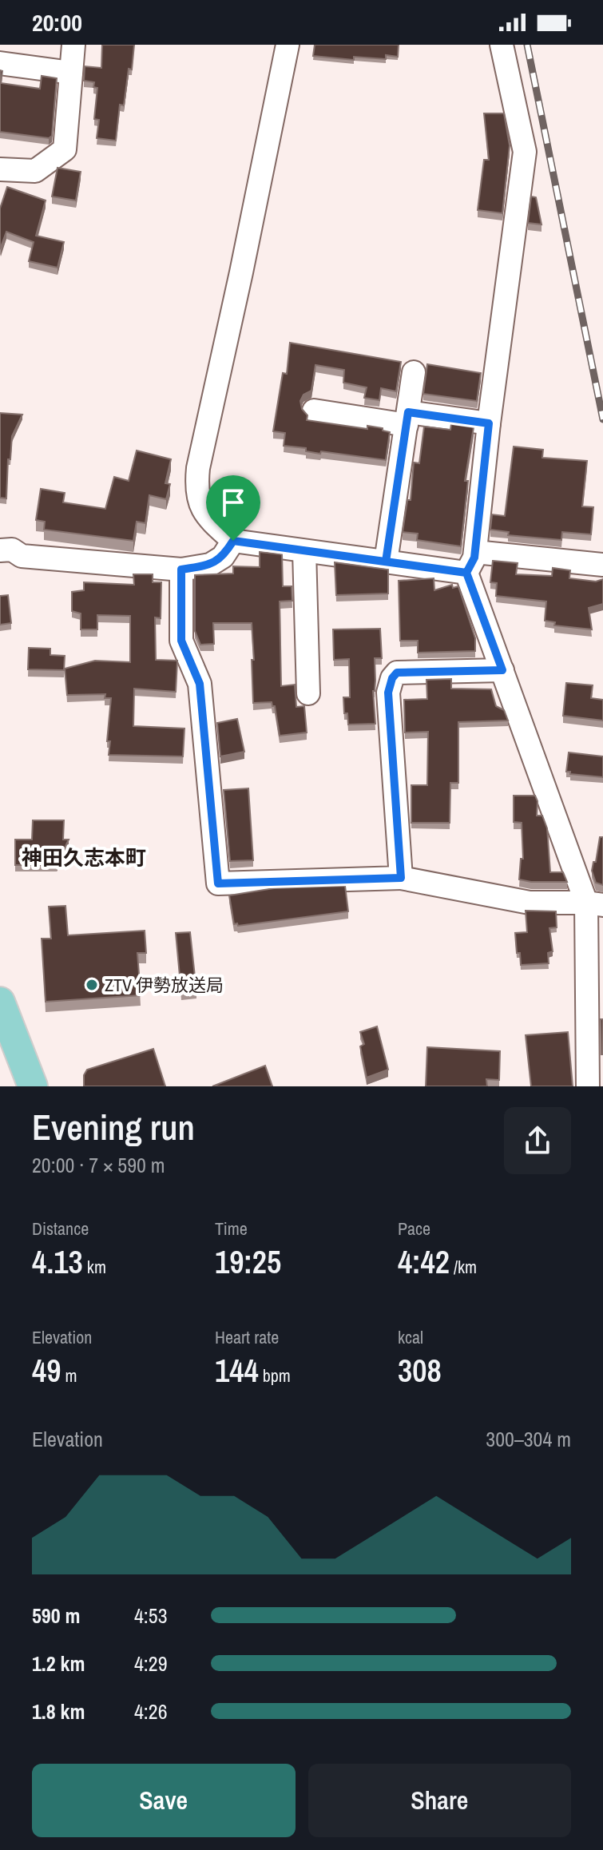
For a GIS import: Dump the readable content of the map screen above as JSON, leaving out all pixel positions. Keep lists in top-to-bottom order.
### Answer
{
  "districts": ["神田久志本町"],
  "places": ["ZTV 伊勢放送局"],
  "page": {
    "status": "20:00",
    "heading": ["Evening run", "20:00 · 7 × 590 m"],
    "stats": [
      ["Distance", "4.13 km"],
      ["Time", "19:25"],
      ["Pace", "4:42 /km"],
      ["Elevation", "49 m"],
      ["Heart rate", "144 bpm"],
      ["kcal", "308"]
    ],
    "chart": ["Elevation", "300–304 m"],
    "list": [
      {
        "name": "590 m",
        "note": "4:53"
      },
      {
        "name": "1.2 km",
        "note": "4:29"
      },
      {
        "name": "1.8 km",
        "note": "4:26"
      }
    ],
    "buttons": ["Save", "Share"]
  }
}
